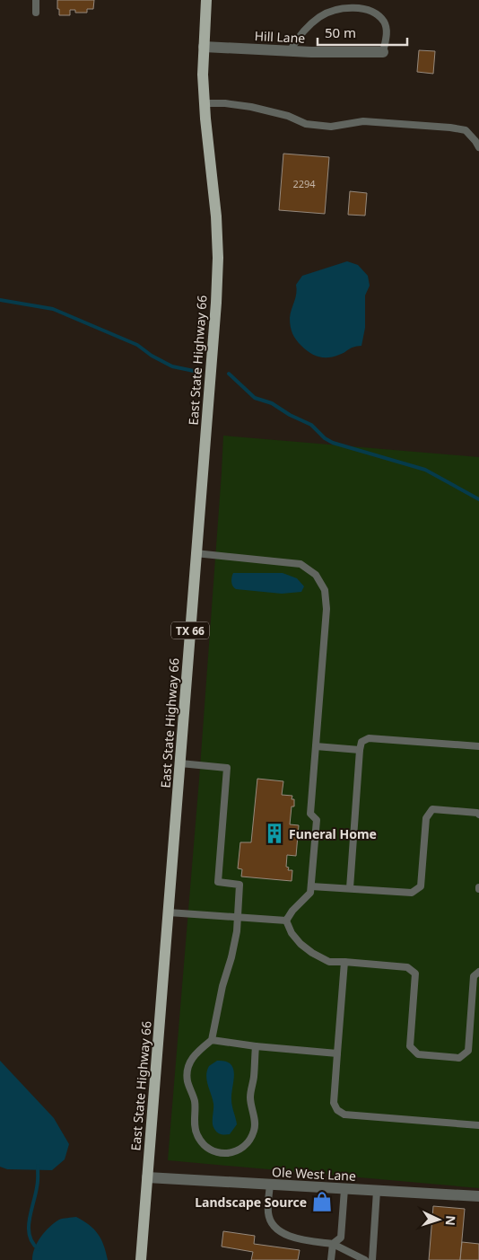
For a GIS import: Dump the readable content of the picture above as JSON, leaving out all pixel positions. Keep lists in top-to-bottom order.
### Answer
{
  "streets": {
    "main road": ["East State Highway 66", "TX 66"],
    "street": ["Hill Lane", "Ole West Lane"]
  },
  "crossings": [
    ["Hill Lane", "East State Highway 66"],
    ["East State Highway 66", "Ole West Lane"]
  ],
  "places": {
    "building": ["Funeral Home"],
    "shop": ["Landscape Source"]
  },
  "house_numbers": ["2294"],
  "scale_bar": "50 m",
  "north": "right"
}
